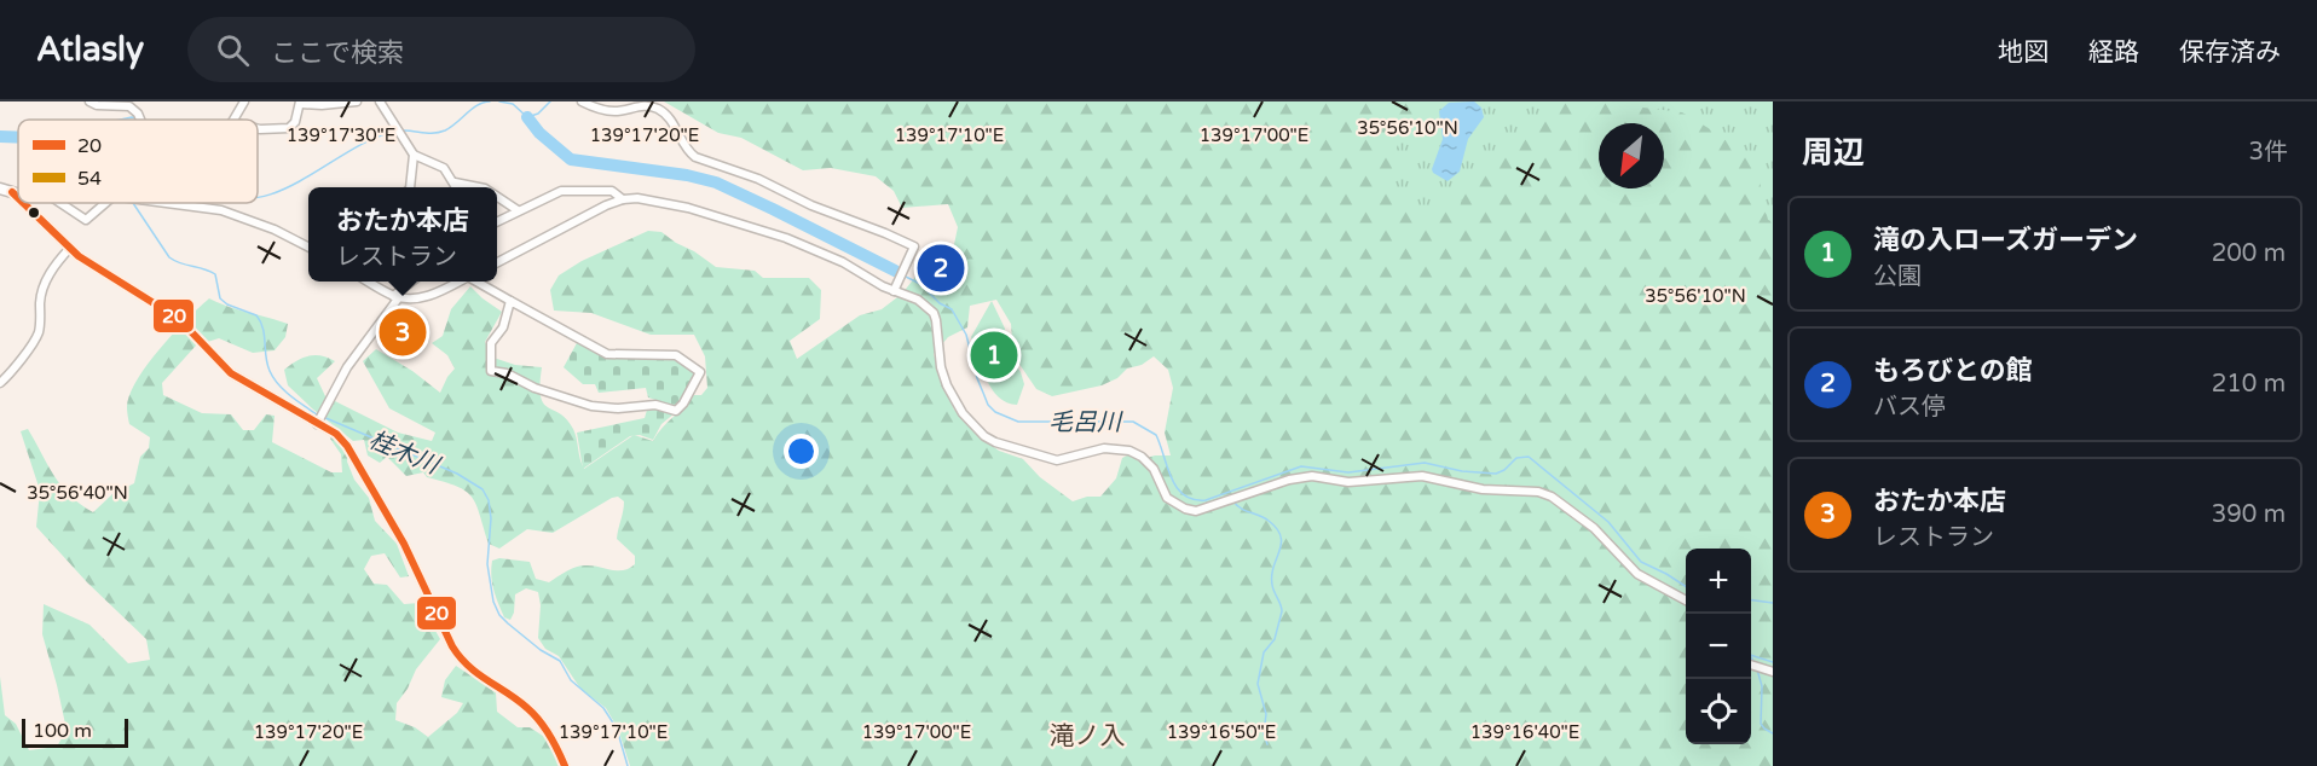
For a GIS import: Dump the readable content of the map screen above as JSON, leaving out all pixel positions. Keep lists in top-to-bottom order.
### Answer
{
  "districts": ["滝ノ入"],
  "water": ["毛呂川", "桂木川"],
  "lines": ["transit line 20"],
  "legend": ["20", "54"],
  "scale_bar": "100 m",
  "north": "bottom left",
  "page": {
    "header": "Atlasly",
    "search": "ここで検索",
    "nav": ["地図", "経路", "保存済み"],
    "heading": ["周辺", "3件"],
    "popup": ["おたか本店", "レストラン"],
    "list": [
      {
        "mark": "1",
        "name": "滝の入ローズガーデン",
        "note": "公園",
        "value": "200 m"
      },
      {
        "mark": "2",
        "name": "もろびとの館",
        "note": "バス停",
        "value": "210 m"
      },
      {
        "mark": "3",
        "name": "おたか本店",
        "note": "レストラン",
        "value": "390 m"
      }
    ],
    "pins": ["2", "3", "1"],
    "map_buttons": ["+", "−"],
    "scale": "100 m"
  },
  "coordinates": [
    "35°56'10\"N",
    "139°17'30\"E",
    "139°17'20\"E",
    "139°17'10\"E",
    "139°17'00\"E",
    "35°56'40\"N",
    "139°16'50\"E",
    "139°16'40\"E"
  ]
}
